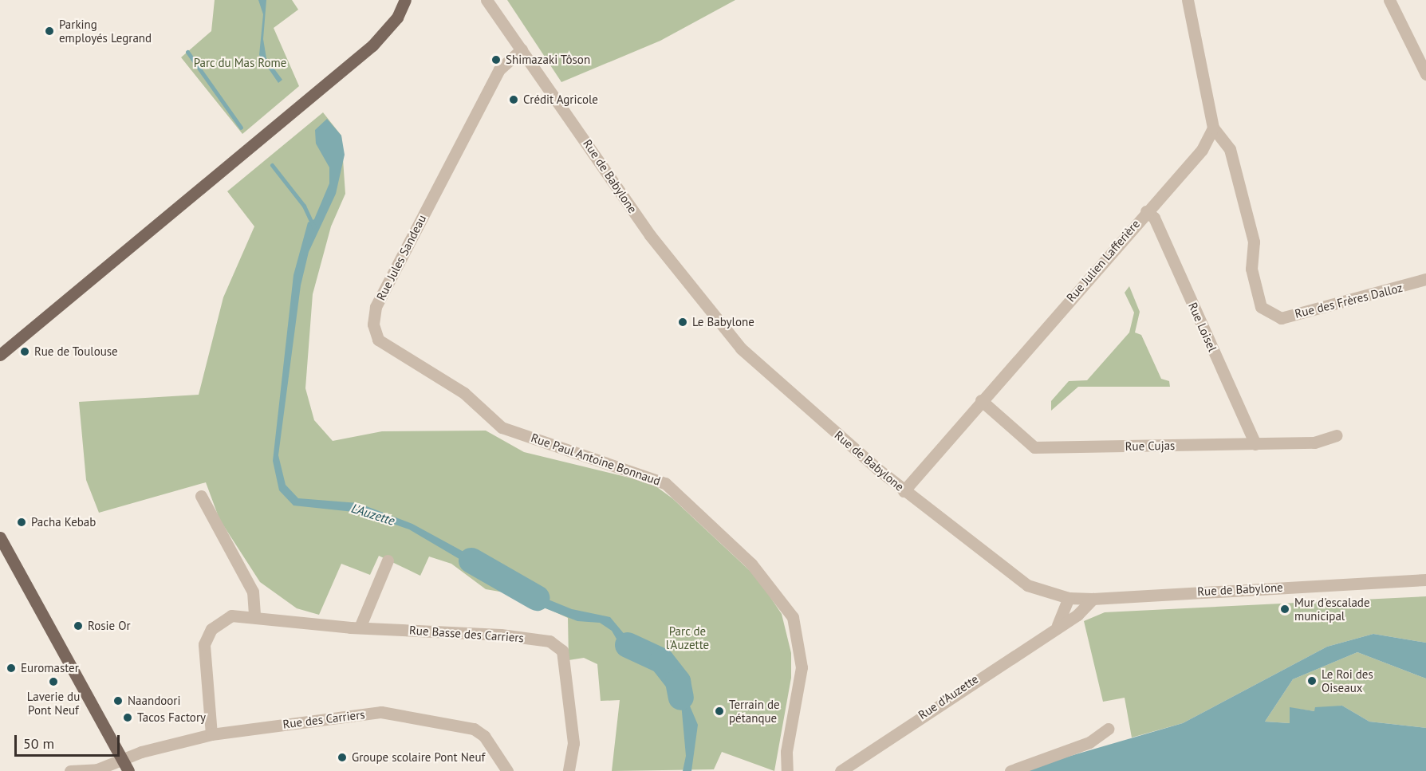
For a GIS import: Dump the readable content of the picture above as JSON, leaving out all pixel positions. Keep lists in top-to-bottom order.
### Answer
{
  "streets": {
    "street": [
      "Rue de Babylone",
      "Rue Jules Sandeau",
      "Rue Julien Lafferière",
      "Rue des Frères Dalloz",
      "Rue Loisel",
      "Rue Cujas",
      "Rue Paul Antoine Bonnaud",
      "Rue Basse des Carriers",
      "Rue d'Auzette",
      "Rue des Carriers"
    ]
  },
  "crossings": [
    ["Rue de Babylone", "Rue Jules Sandeau"],
    ["Rue de Babylone", "Rue Julien Lafferière"],
    ["Rue de Babylone", "Rue d'Auzette"],
    ["Rue Jules Sandeau", "Rue Paul Antoine Bonnaud"],
    ["Rue Julien Lafferière", "Rue des Frères Dalloz"],
    ["Rue Julien Lafferière", "Rue Loisel"],
    ["Rue Julien Lafferière", "Rue Cujas"],
    ["Rue Loisel", "Rue Cujas"],
    ["Rue Basse des Carriers", "Rue des Carriers"]
  ],
  "water": ["L'Auzette"],
  "parks": ["Parc du Mas Rome", "Parc de l'Auzette"],
  "places": [
    "Parking employés Legrand",
    "Shimazaki Tôson",
    "Crédit Agricole",
    "Le Babylone",
    "Rue de Toulouse",
    "Pacha Kebab",
    "Mur d'escalade municipal",
    "Rosie Or",
    "Euromaster",
    "Le Roi des Oiseaux",
    "Laverie du Pont Neuf",
    "Naandoori",
    "Terrain de pétanque",
    "Tacos Factory",
    "Groupe scolaire Pont Neuf"
  ],
  "scale_bar": "50 m"
}
